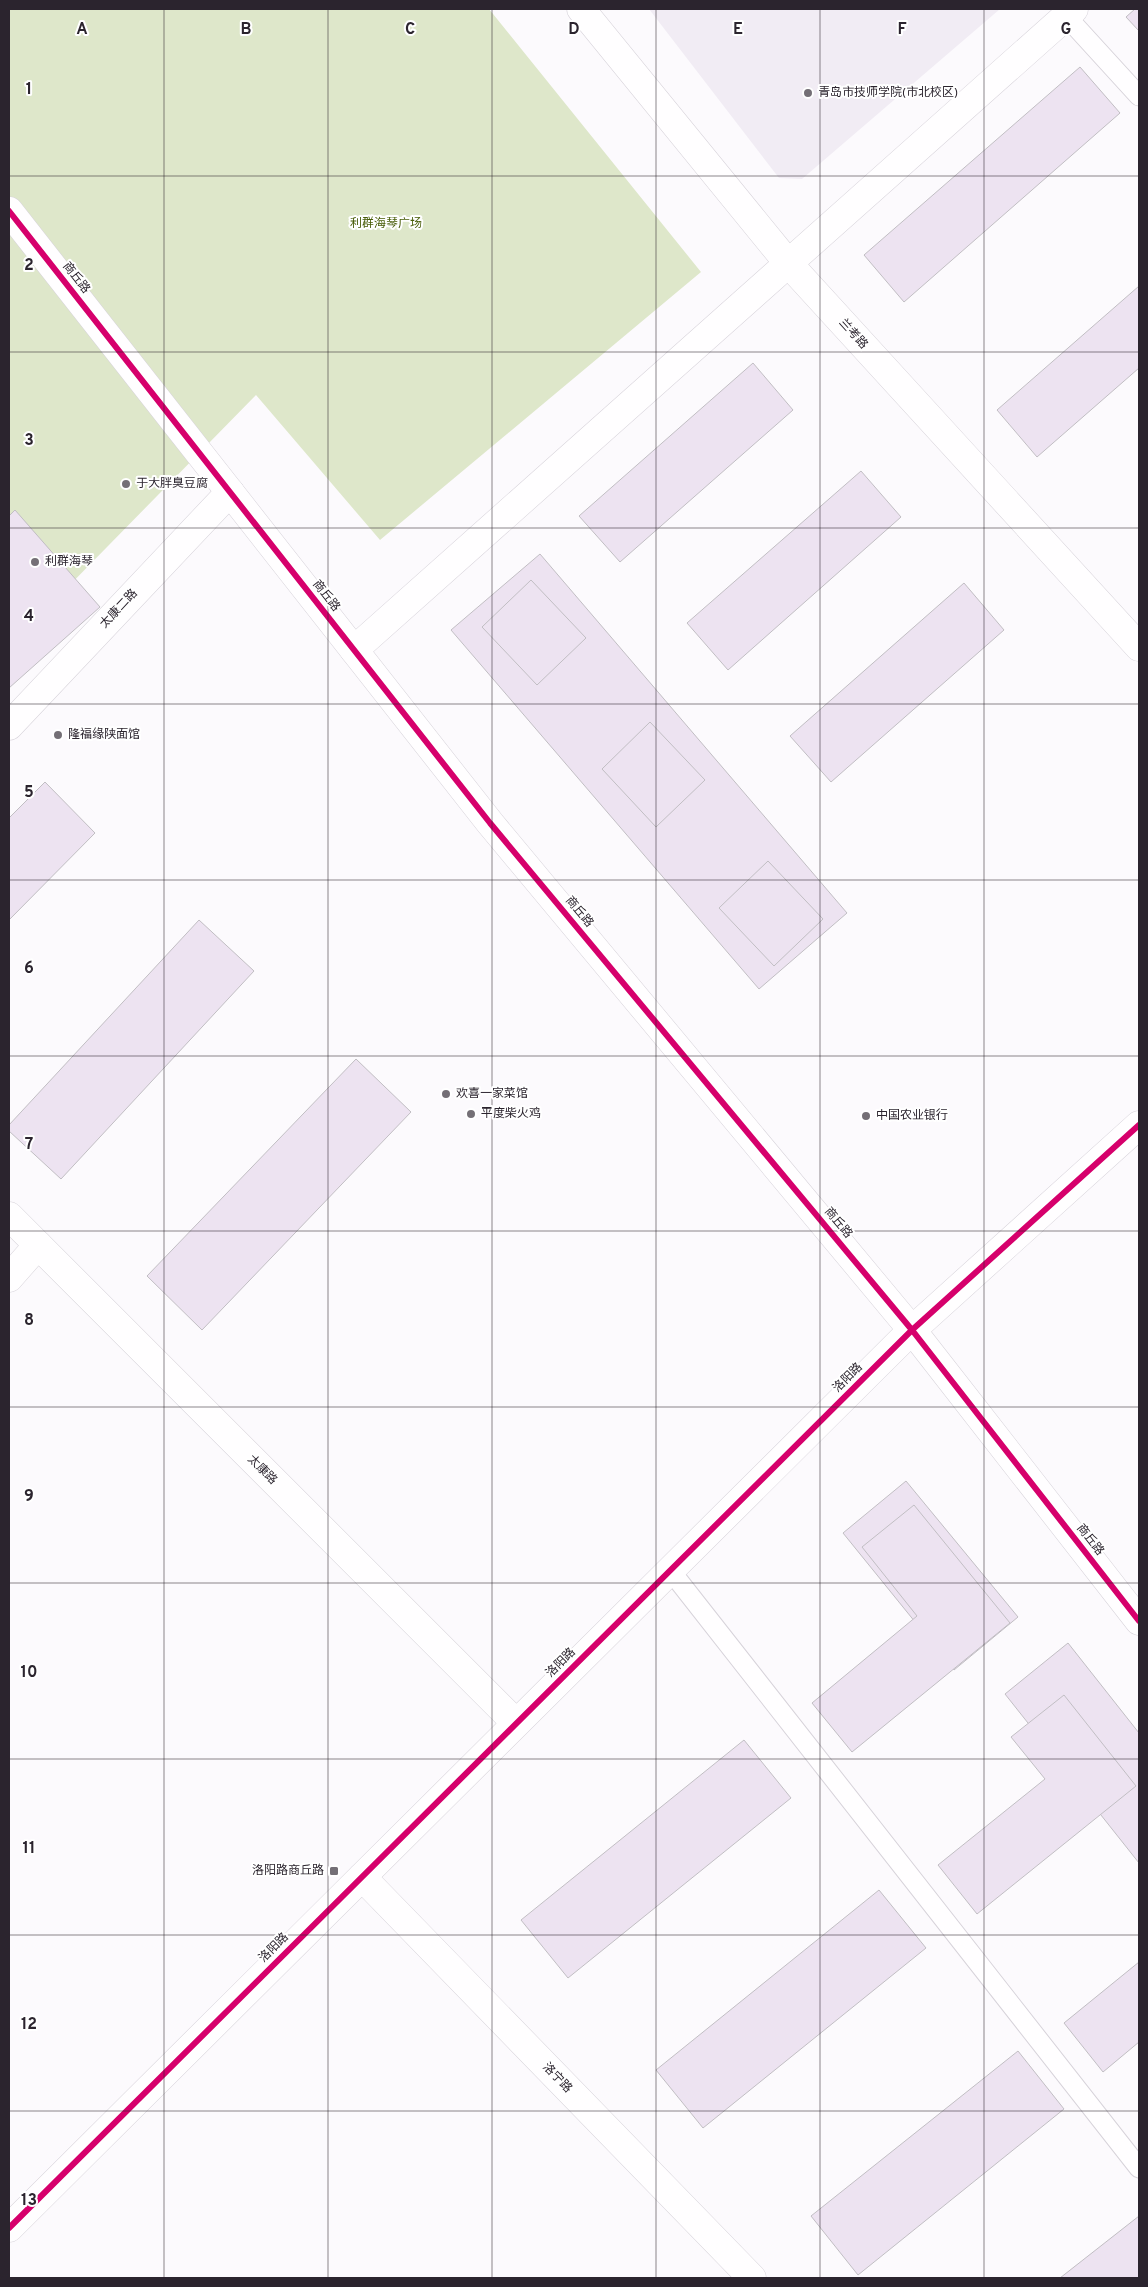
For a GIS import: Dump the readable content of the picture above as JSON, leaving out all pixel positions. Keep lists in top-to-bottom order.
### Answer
{
  "streets": {
    "street": [
      "商丘路",
      "兰考路",
      "太康二路",
      "洛阳路",
      "太康路",
      "洛宁路"
    ]
  },
  "crossings": [
    ["商丘路", "太康二路"],
    ["商丘路", "洛阳路"],
    ["洛阳路", "太康路"],
    ["洛阳路", "洛宁路"]
  ],
  "parks": ["利群海琴广场"],
  "places": {
    "other": [
      "青岛市技师学院(市北校区)",
      "于大胖臭豆腐",
      "利群海琴",
      "隆福缘陕面馆",
      "欢喜一家菜馆",
      "平度柴火鸡",
      "中国农业银行"
    ],
    "transit": ["洛阳路商丘路"]
  },
  "grid": {
    "columns": [
      "A",
      "B",
      "C",
      "D",
      "E",
      "F",
      "G"
    ],
    "rows": [
      "1",
      "2",
      "3",
      "4",
      "5",
      "6",
      "7",
      "8",
      "9",
      "10",
      "11",
      "12",
      "13"
    ]
  }
}
